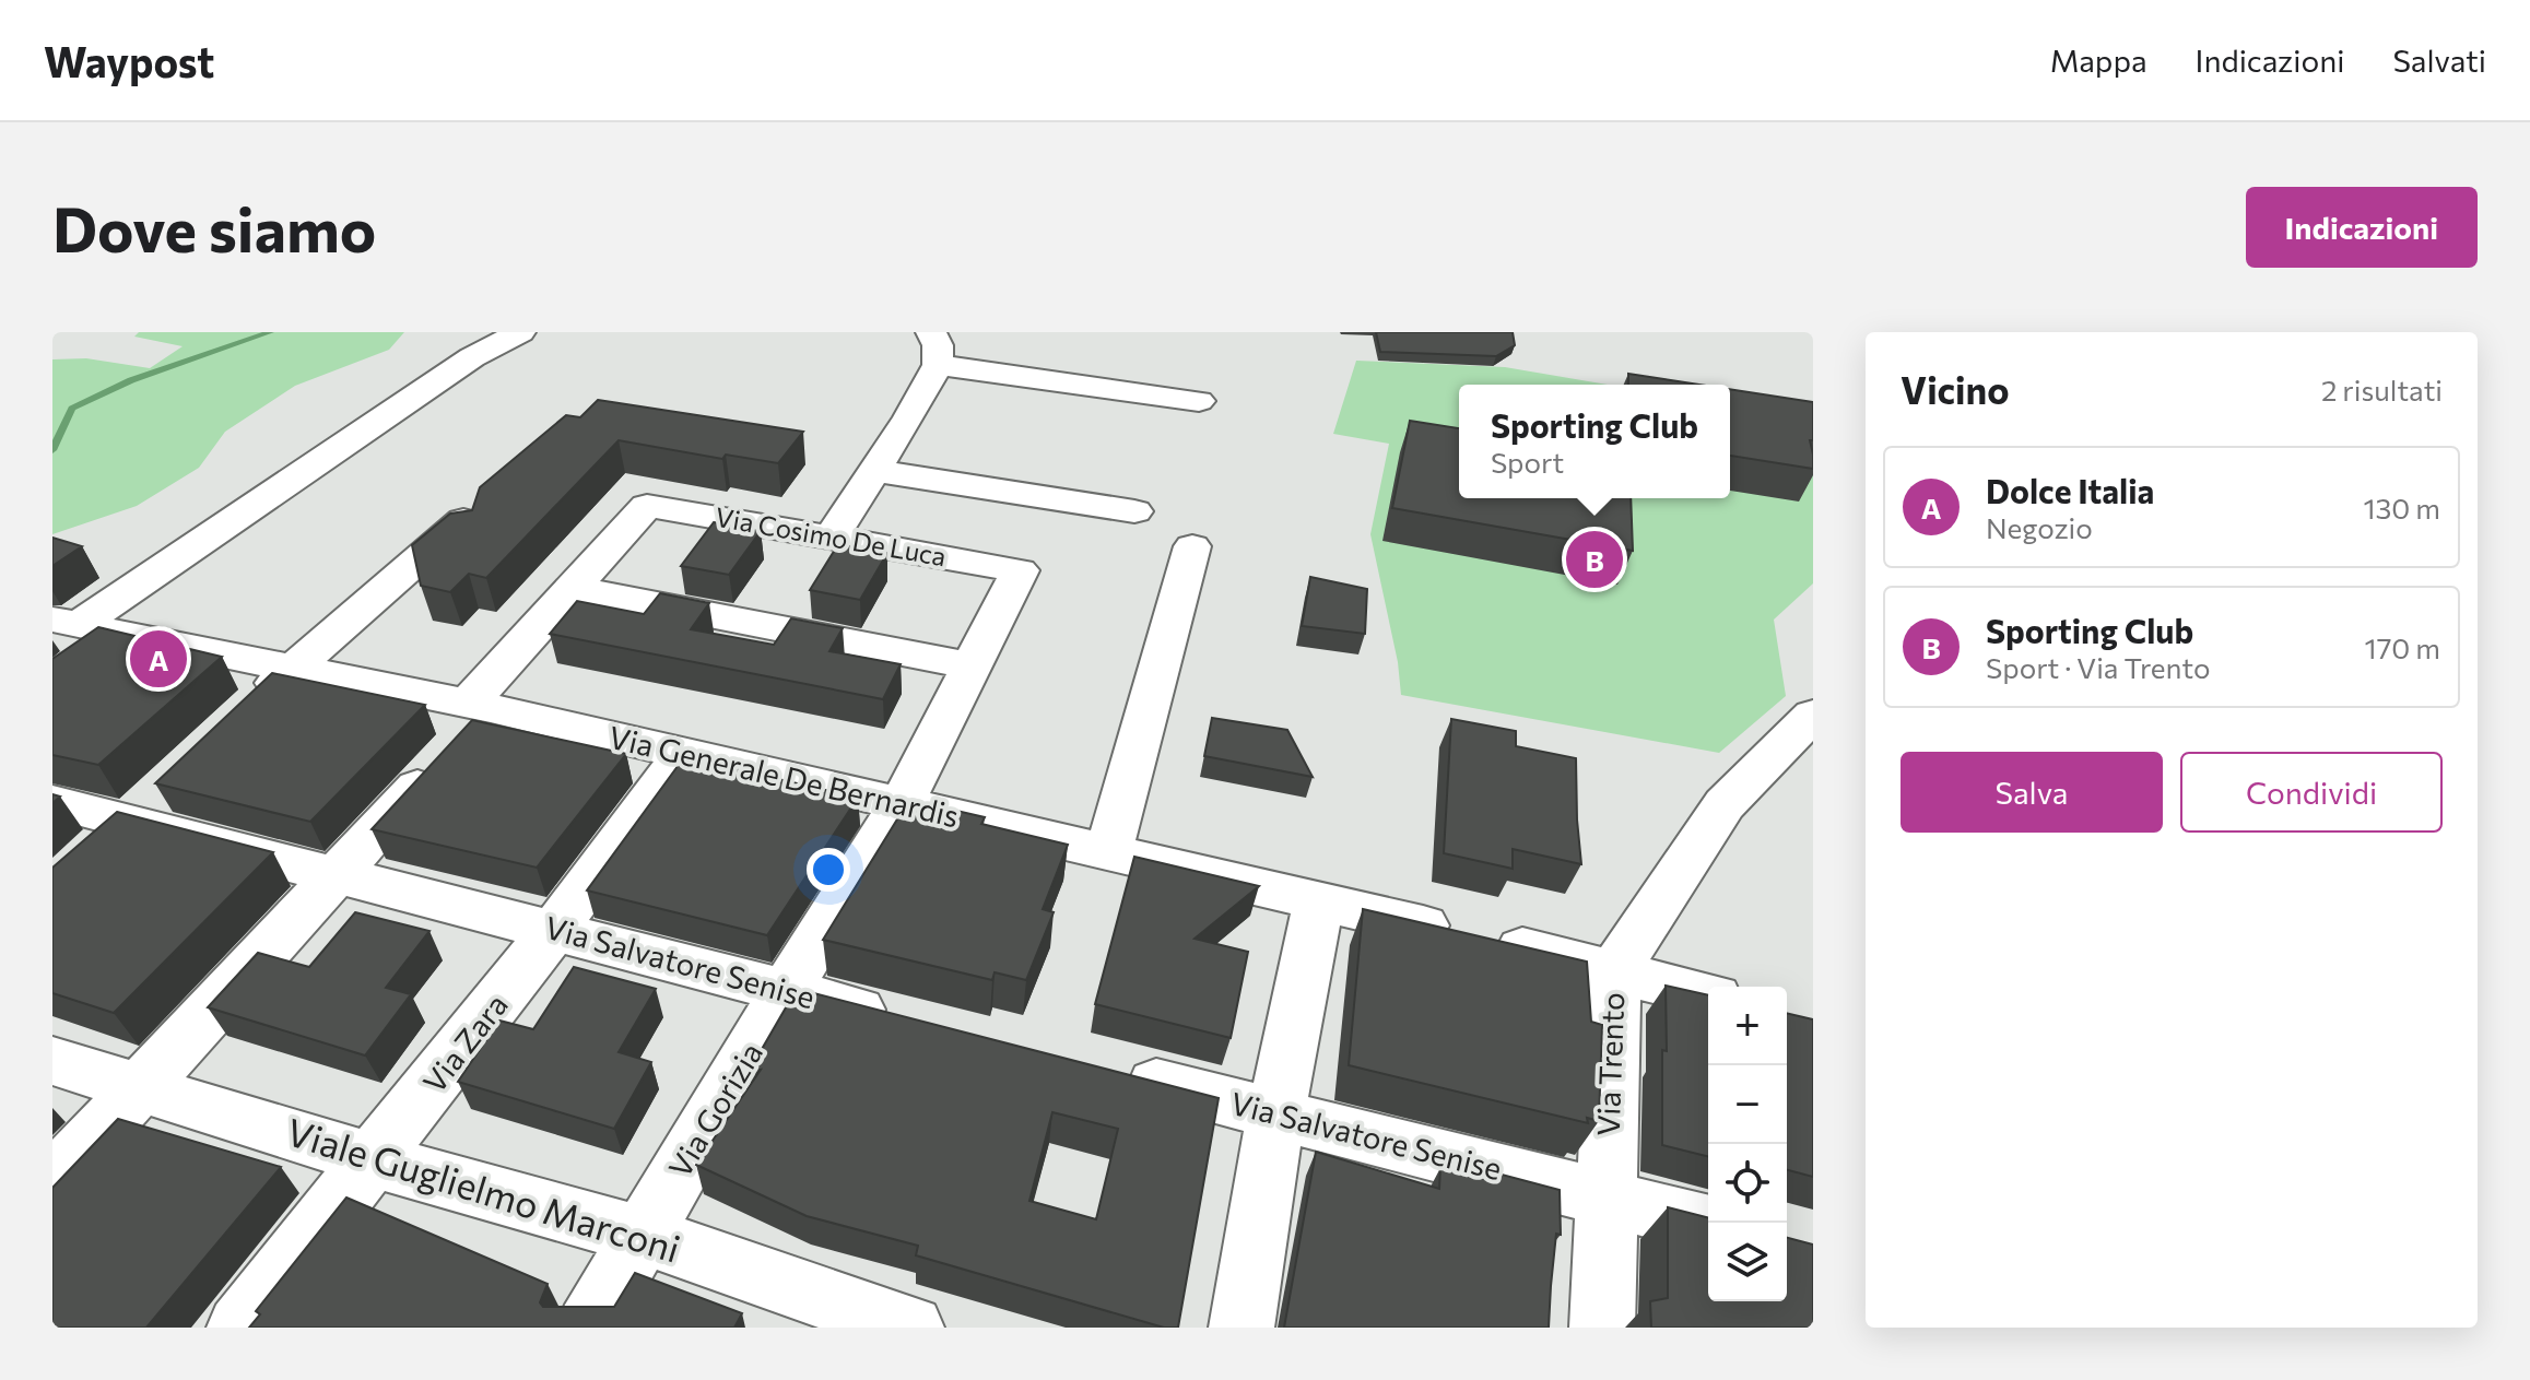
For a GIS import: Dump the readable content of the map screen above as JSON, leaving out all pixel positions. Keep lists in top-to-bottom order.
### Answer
{
  "streets": {
    "street": [
      "Via Cosimo De Luca",
      "Via Generale De Bernardis",
      "Via Salvatore Senise",
      "Via Zara",
      "Via Trento",
      "Via Gorizia",
      "Viale Guglielmo Marconi"
    ]
  },
  "crossings": [
    ["Via Cosimo De Luca", "Via Generale De Bernardis"],
    ["Via Cosimo De Luca", "Via Salvatore Senise"],
    ["Via Cosimo De Luca", "Via Gorizia"],
    ["Via Cosimo De Luca", "Viale Guglielmo Marconi"],
    ["Via Generale De Bernardis", "Via Zara"],
    ["Via Generale De Bernardis", "Via Trento"],
    ["Via Generale De Bernardis", "Via Gorizia"],
    ["Via Salvatore Senise", "Via Zara"],
    ["Via Salvatore Senise", "Via Trento"],
    ["Via Salvatore Senise", "Via Gorizia"],
    ["Via Zara", "Viale Guglielmo Marconi"],
    ["Via Gorizia", "Viale Guglielmo Marconi"]
  ],
  "page": {
    "header": "Waypost",
    "nav": ["Mappa", "Indicazioni", "Salvati"],
    "buttons": [
      "Indicazioni",
      ["Salva", "Condividi"]
    ],
    "title": "Dove siamo",
    "heading": ["Vicino", "2 risultati"],
    "popup": ["Sporting Club", "Sport"],
    "list": [
      {
        "mark": "A",
        "name": "Dolce Italia",
        "note": "Negozio",
        "value": "130 m"
      },
      {
        "mark": "B",
        "name": "Sporting Club",
        "note": "Sport · Via Trento",
        "value": "170 m"
      }
    ],
    "pins": ["B", "A"],
    "map_buttons": ["+", "−"]
  }
}
